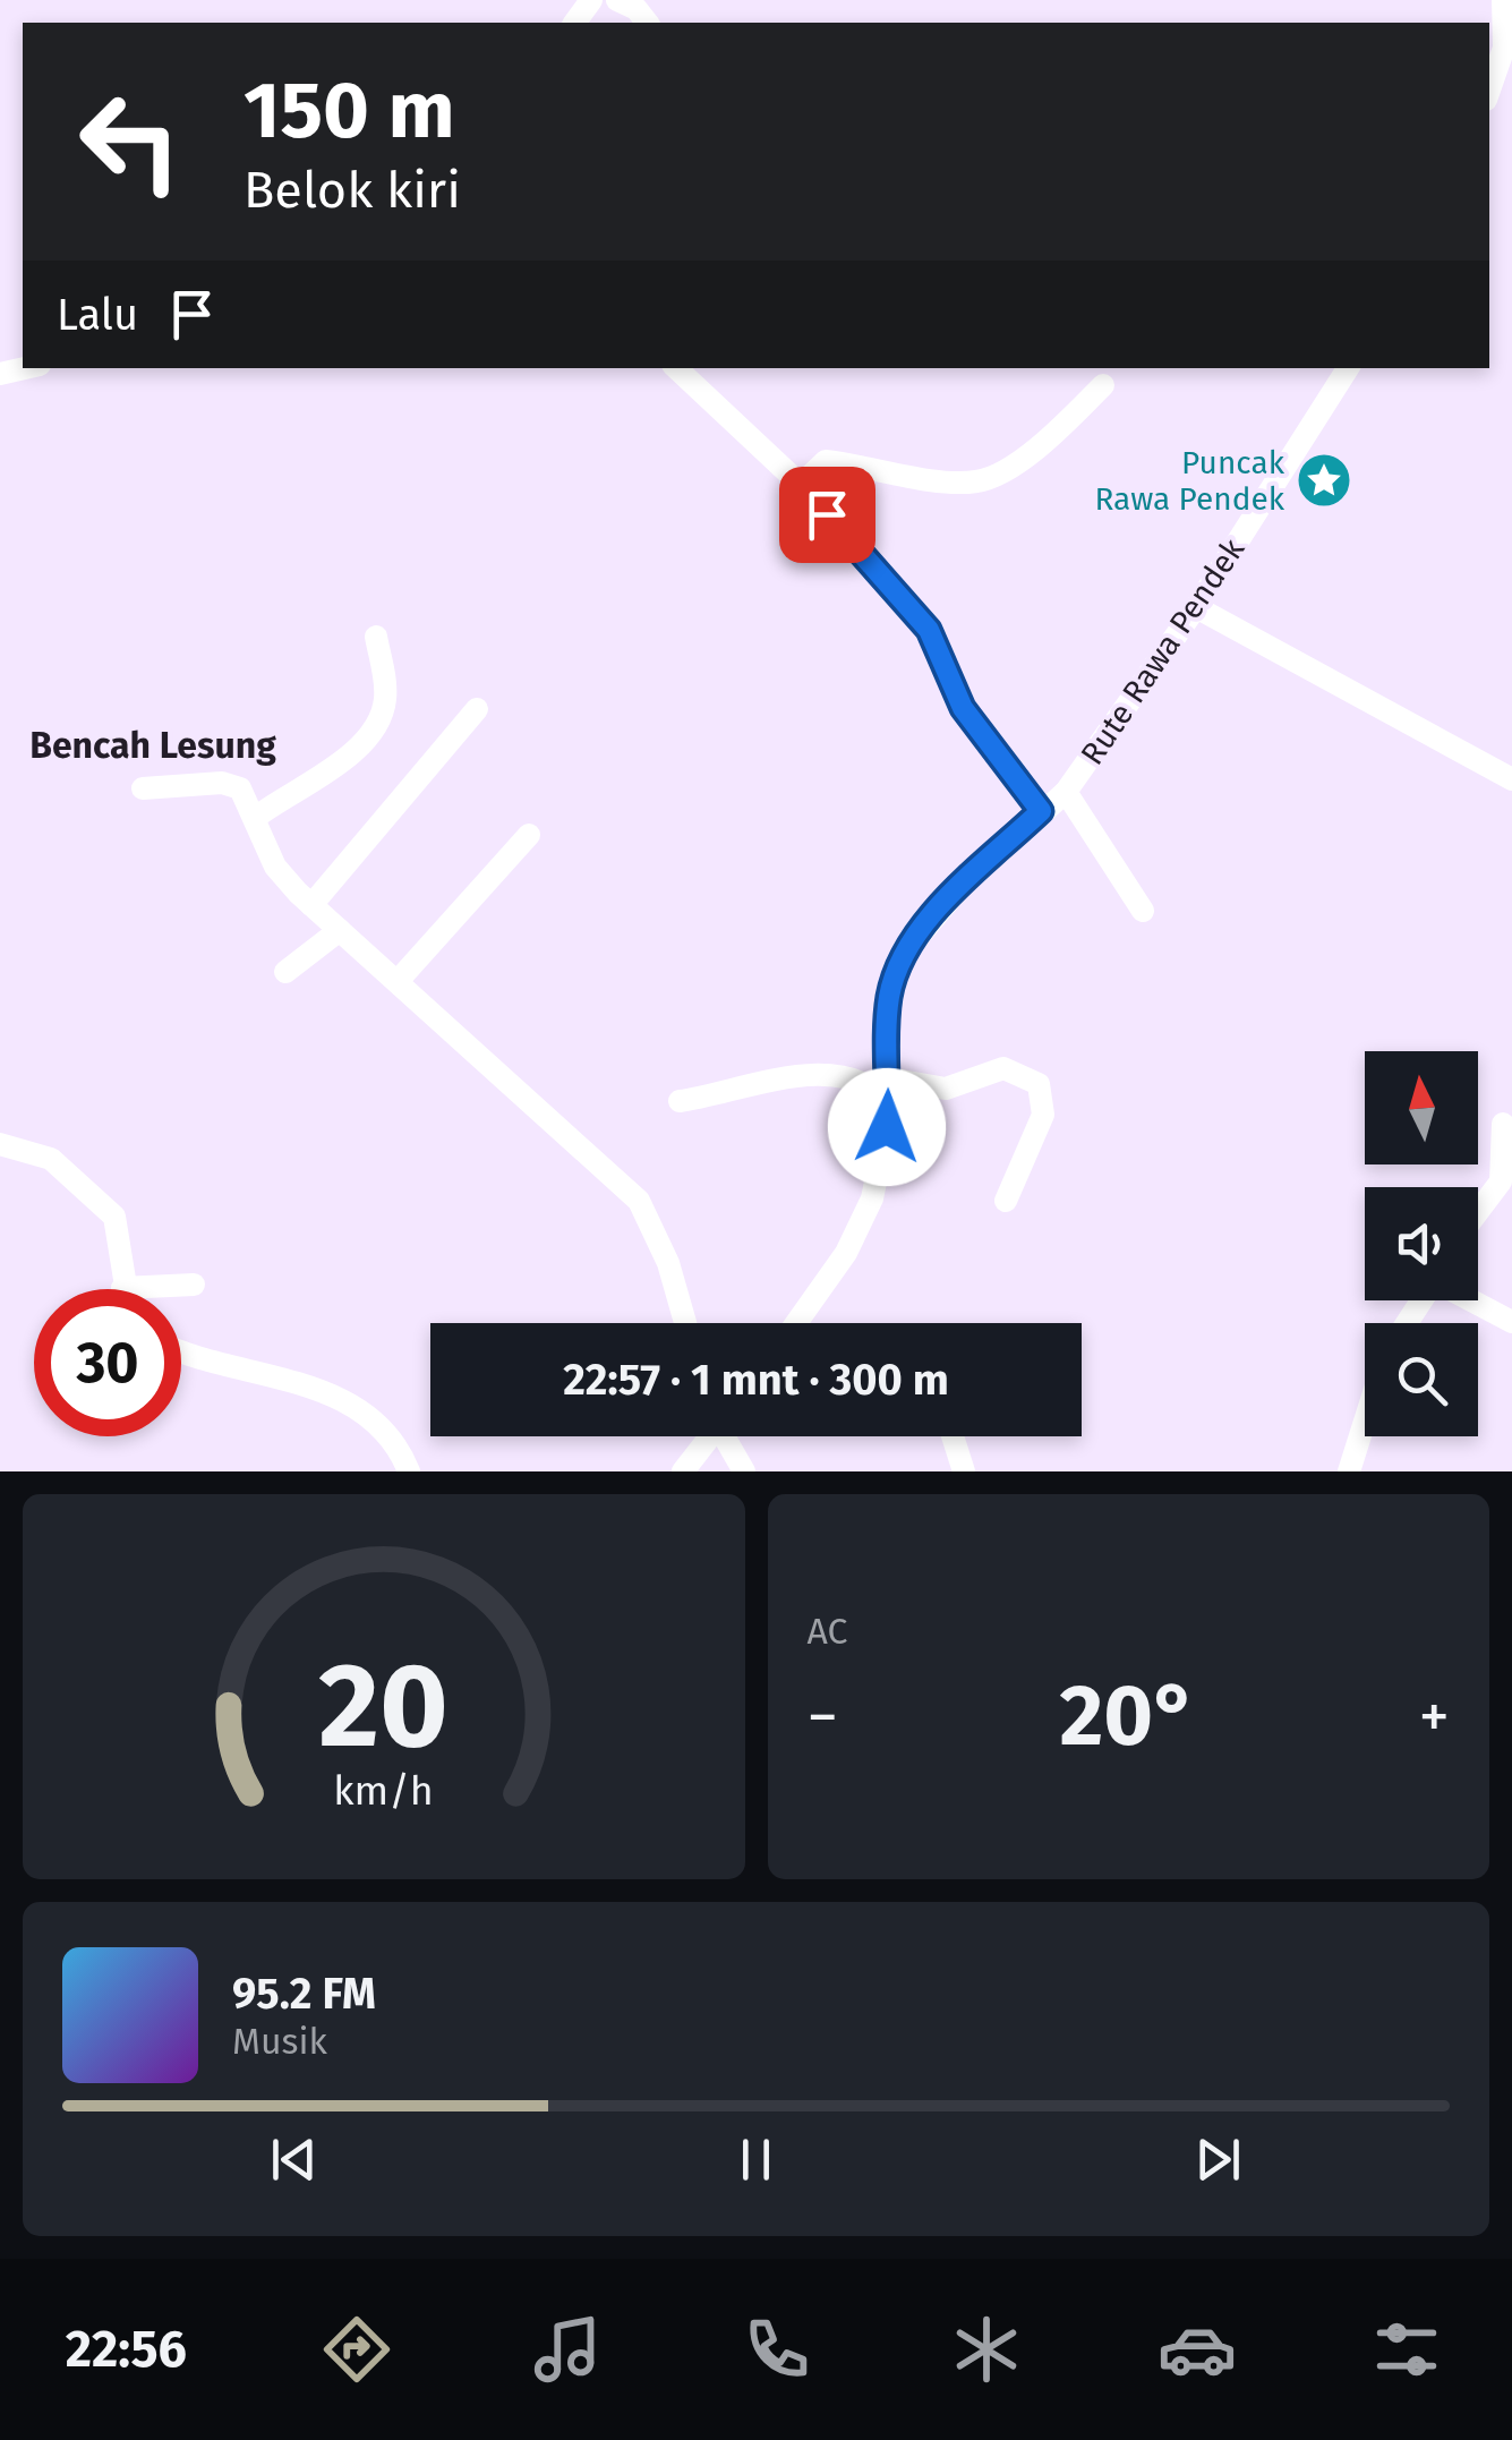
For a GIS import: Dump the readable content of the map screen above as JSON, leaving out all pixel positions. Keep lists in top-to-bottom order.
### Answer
{
  "streets": {
    "street": ["Rute Rawa Pendek"]
  },
  "districts": ["Bencah Lesung"],
  "places": {
    "place": ["Puncak Rawa Pendek"]
  },
  "north": "top",
  "page": {
    "turn": ["150 m", "Belok kiri"],
    "then": "Lalu",
    "limit": "30",
    "trip": "22:57 · 1 mnt · 300 m",
    "tile": "AC",
    "heat": ["−", "20°", "+"],
    "song": ["95.2 FM", "Musik"],
    "tabs": "22:56",
    "gauge": ["20", "km/h"]
  }
}
